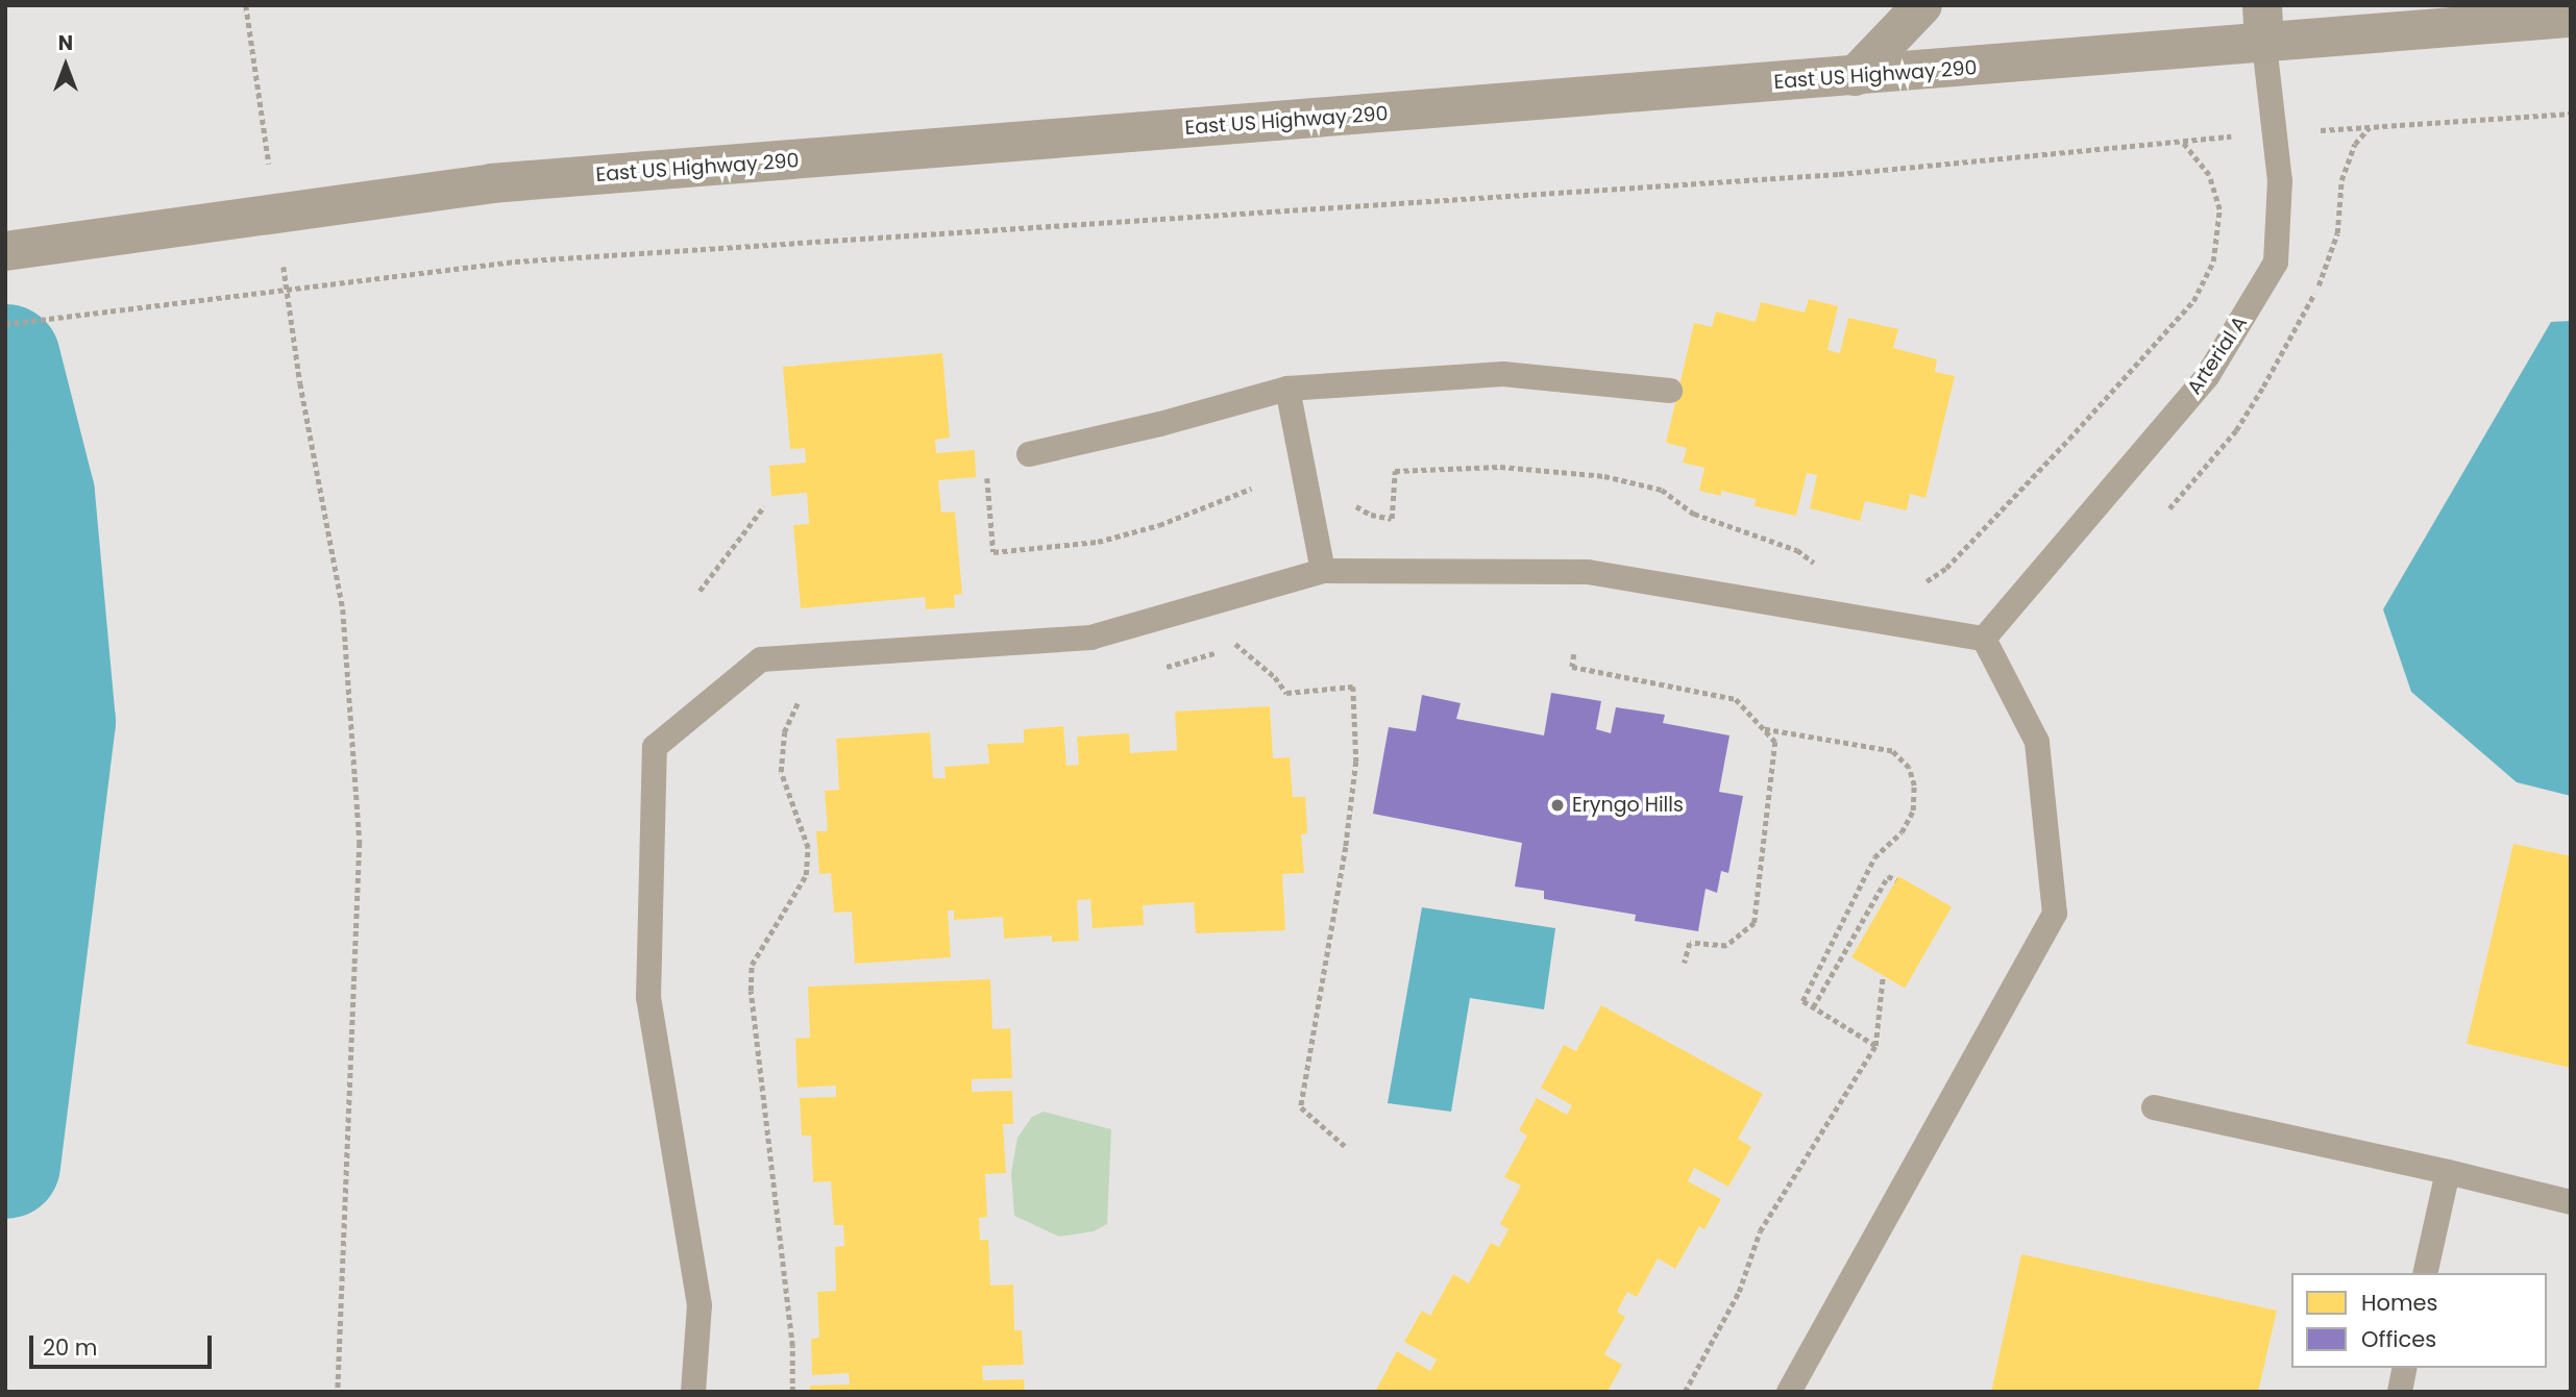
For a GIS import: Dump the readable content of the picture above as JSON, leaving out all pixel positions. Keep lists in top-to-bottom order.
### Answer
{
  "streets": {
    "main road": ["East US Highway 290"],
    "lane": ["Arterial A"]
  },
  "crossings": [
    ["East US Highway 290", "Arterial A"]
  ],
  "places": ["Eryngo Hills"],
  "legend": ["Homes", "Offices"],
  "scale_bar": "20 m",
  "north": "top"
}
